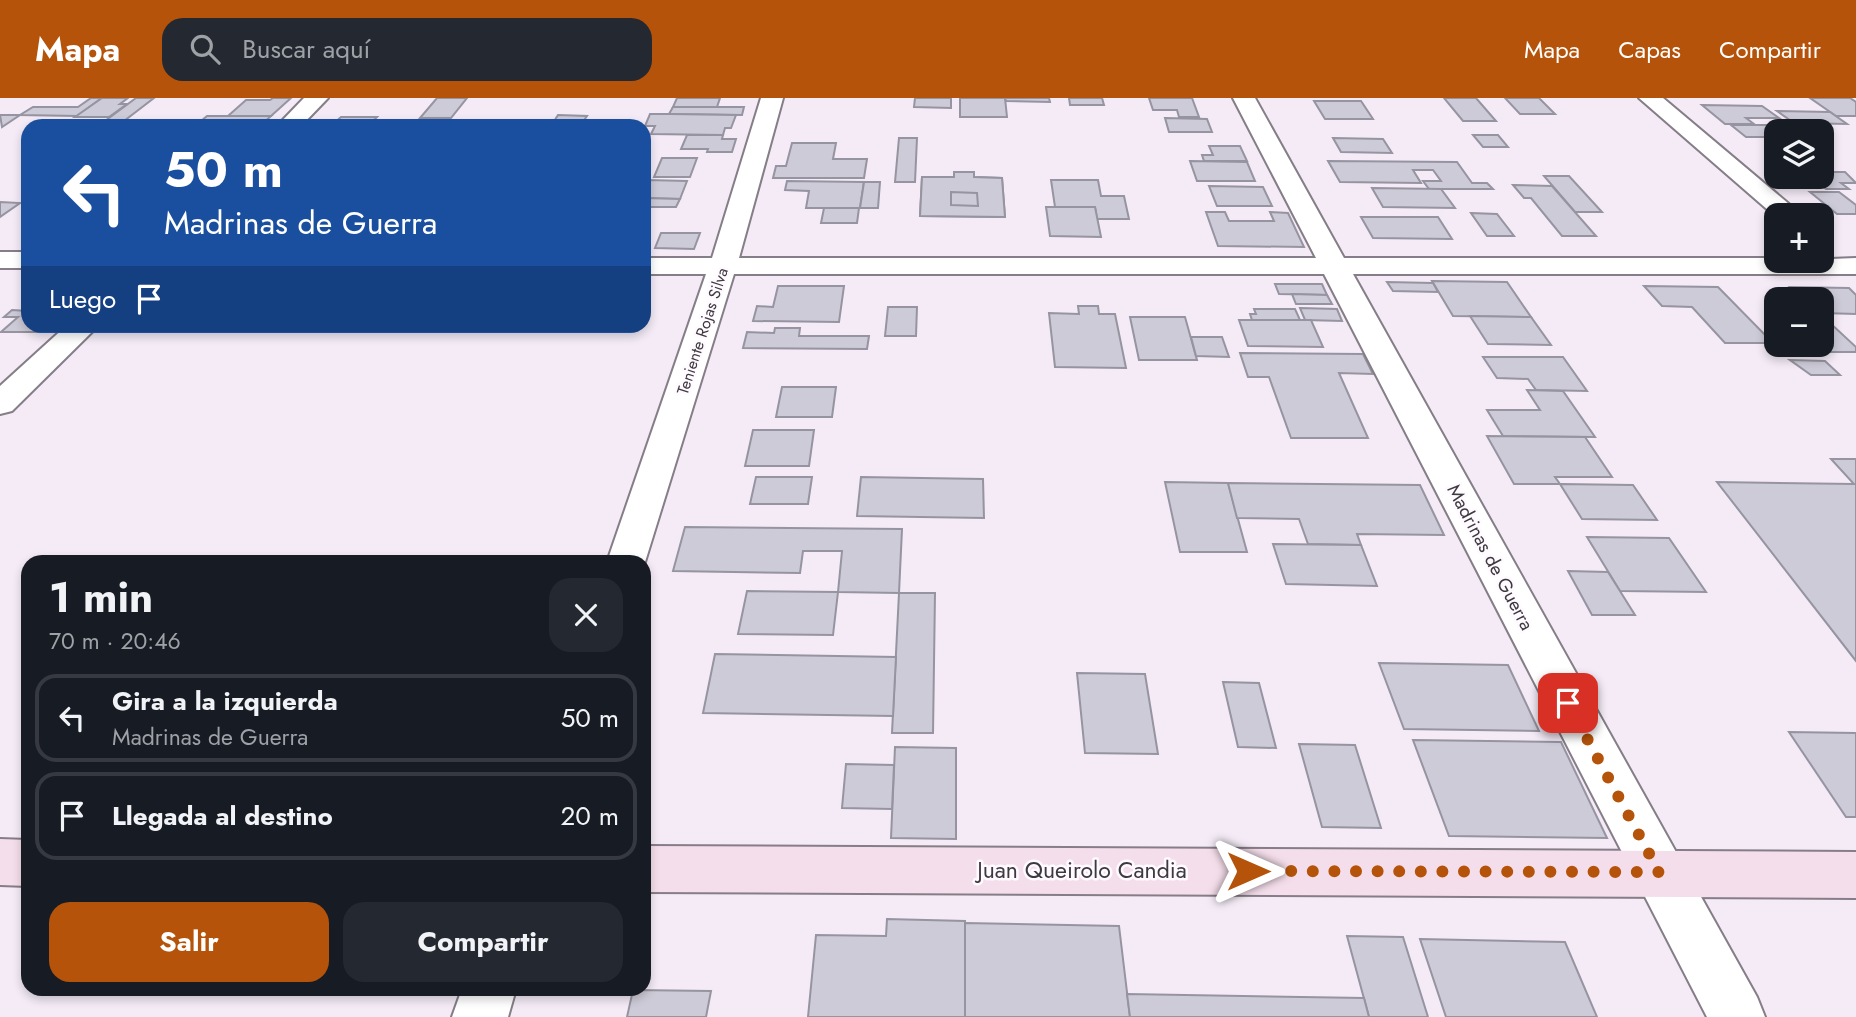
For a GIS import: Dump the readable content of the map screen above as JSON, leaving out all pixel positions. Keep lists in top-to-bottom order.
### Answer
{
  "streets": {
    "street": ["Teniente Rojas Silva", "Madrinas de Guerra", "Juan Queirolo Candia"]
  },
  "crossings": [
    ["Madrinas de Guerra", "Juan Queirolo Candia"]
  ],
  "page": {
    "header": "Mapa",
    "search": "Buscar aquí",
    "nav": ["Mapa", "Capas", "Compartir"],
    "map_buttons": ["+", "−"],
    "turn": ["50 m", "Madrinas de Guerra"],
    "then": "Luego",
    "heading": ["1 min", "70 m · 20:46"],
    "list": [
      {
        "name": "Gira a la izquierda",
        "note": "Madrinas de Guerra",
        "value": "50 m"
      },
      {
        "name": "Llegada al destino",
        "value": "20 m"
      }
    ],
    "buttons": ["Salir", "Compartir"]
  }
}
